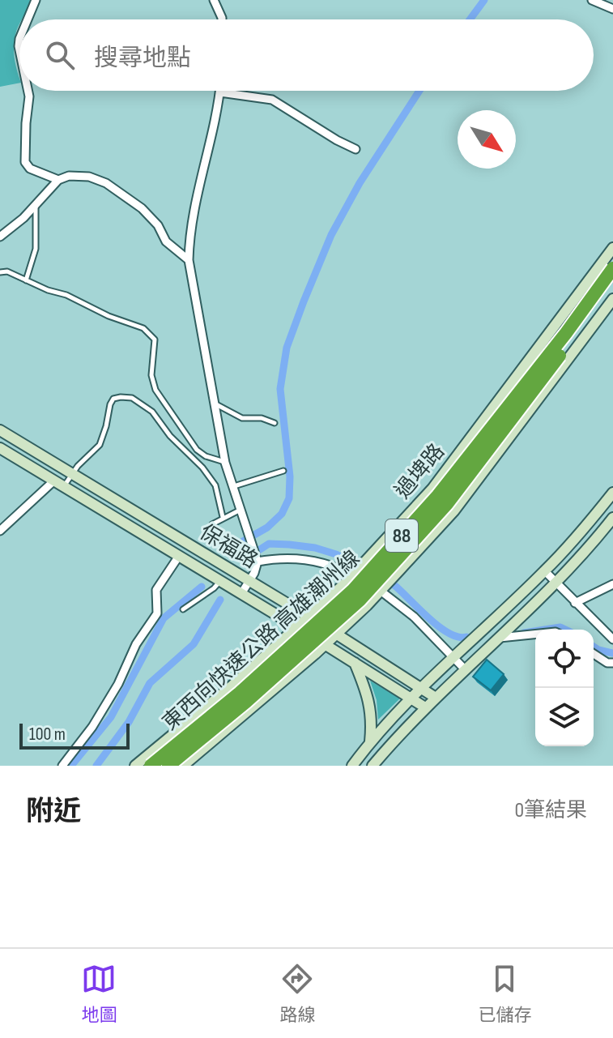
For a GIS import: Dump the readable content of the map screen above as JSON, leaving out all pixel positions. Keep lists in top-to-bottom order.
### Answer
{
  "streets": {
    "highway": ["88", "東西向快速公路 高雄潮州線"],
    "street": ["過埤路", "保福路"]
  },
  "crossings": [
    ["過埤路", "保福路"]
  ],
  "scale_bar": "100 m",
  "north": "bottom right",
  "page": {
    "search": "搜尋地點",
    "scale": "100 m",
    "heading": ["附近", "0筆結果"],
    "nav": ["地圖", "路線", "已儲存"]
  }
}
